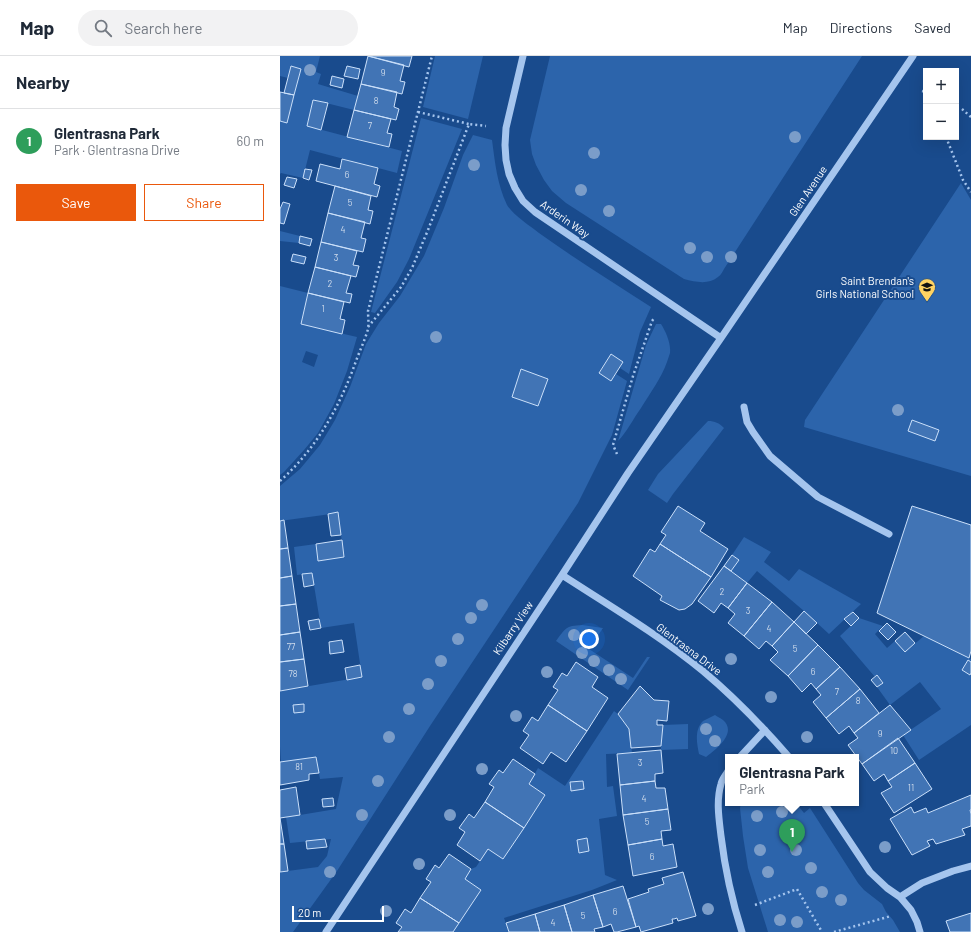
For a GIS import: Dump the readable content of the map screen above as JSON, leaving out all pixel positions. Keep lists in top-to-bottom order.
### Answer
{
  "streets": {
    "street": [
      "Glen Avenue",
      "Arderin Way",
      "Kilbarry View",
      "Glentrasna Drive"
    ]
  },
  "crossings": [
    ["Glen Avenue", "Arderin Way"],
    ["Glen Avenue", "Kilbarry View"],
    ["Arderin Way", "Kilbarry View"],
    ["Kilbarry View", "Glentrasna Drive"]
  ],
  "places": {
    "school or university": ["Saint Brendan's Girls National School"]
  },
  "house_numbers": [
    "9",
    "8",
    "7",
    "6",
    "5",
    "4",
    "3",
    "2",
    "1",
    "2",
    "3",
    "4",
    "77",
    "5",
    "6",
    "78",
    "7",
    "8",
    "9",
    "10",
    "3",
    "81",
    "11",
    "4",
    "5",
    "6",
    "6",
    "5",
    "4"
  ],
  "scale_bar": "20 m",
  "page": {
    "header": "Map",
    "search": "Search here",
    "nav": ["Map", "Directions", "Saved"],
    "heading": "Nearby",
    "map_buttons": ["+", "−"],
    "list": [
      {
        "mark": "1",
        "name": "Glentrasna Park",
        "note": "Park · Glentrasna Drive",
        "value": "60 m"
      }
    ],
    "buttons": ["Save", "Share"],
    "popup": ["Glentrasna Park", "Park"],
    "pins": "1",
    "scale": "20 m"
  }
}
